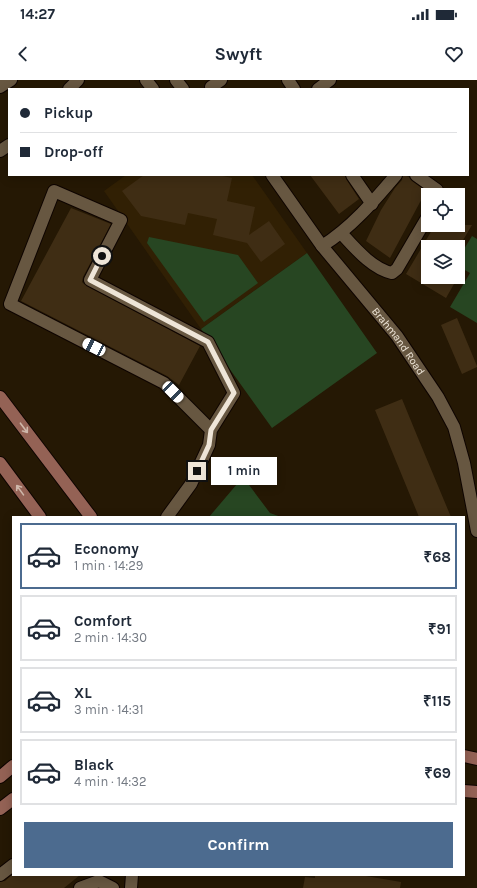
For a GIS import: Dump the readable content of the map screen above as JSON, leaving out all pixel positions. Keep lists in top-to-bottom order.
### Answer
{
  "streets": {
    "street": ["Brahmand Road"]
  },
  "page": {
    "status": "14:27",
    "header": "Swyft",
    "banner": ["Pickup", "Drop-off"],
    "bubble": "1 min",
    "list": [
      {
        "name": "Economy",
        "note": "1 min · 14:29",
        "value": "₹68"
      },
      {
        "name": "Comfort",
        "note": "2 min · 14:30",
        "value": "₹91"
      },
      {
        "name": "XL",
        "note": "3 min · 14:31",
        "value": "₹115"
      },
      {
        "name": "Black",
        "note": "4 min · 14:32",
        "value": "₹69"
      }
    ],
    "buttons": "Confirm"
  }
}
